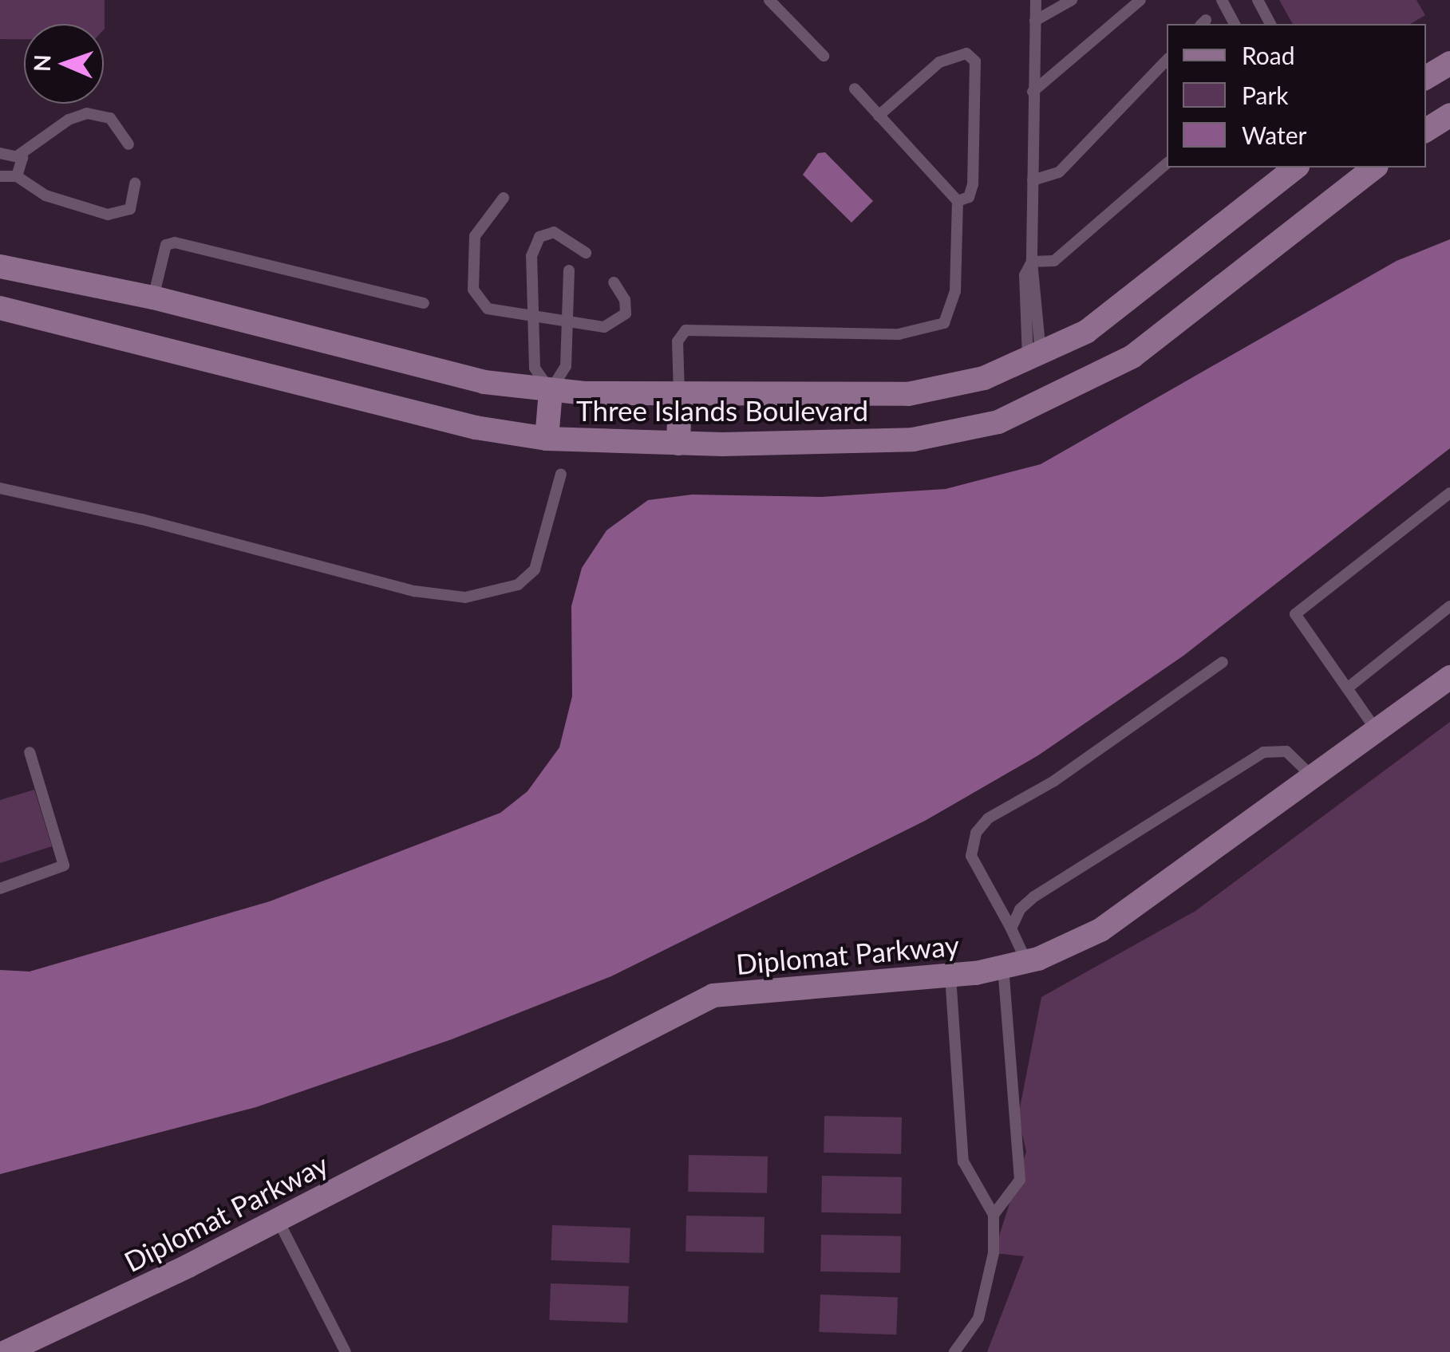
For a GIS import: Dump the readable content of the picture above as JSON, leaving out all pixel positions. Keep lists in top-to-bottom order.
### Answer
{
  "streets": {
    "street": ["Three Islands Boulevard", "Diplomat Parkway"]
  },
  "legend": ["Road", "Park", "Water"],
  "north": "left"
}
